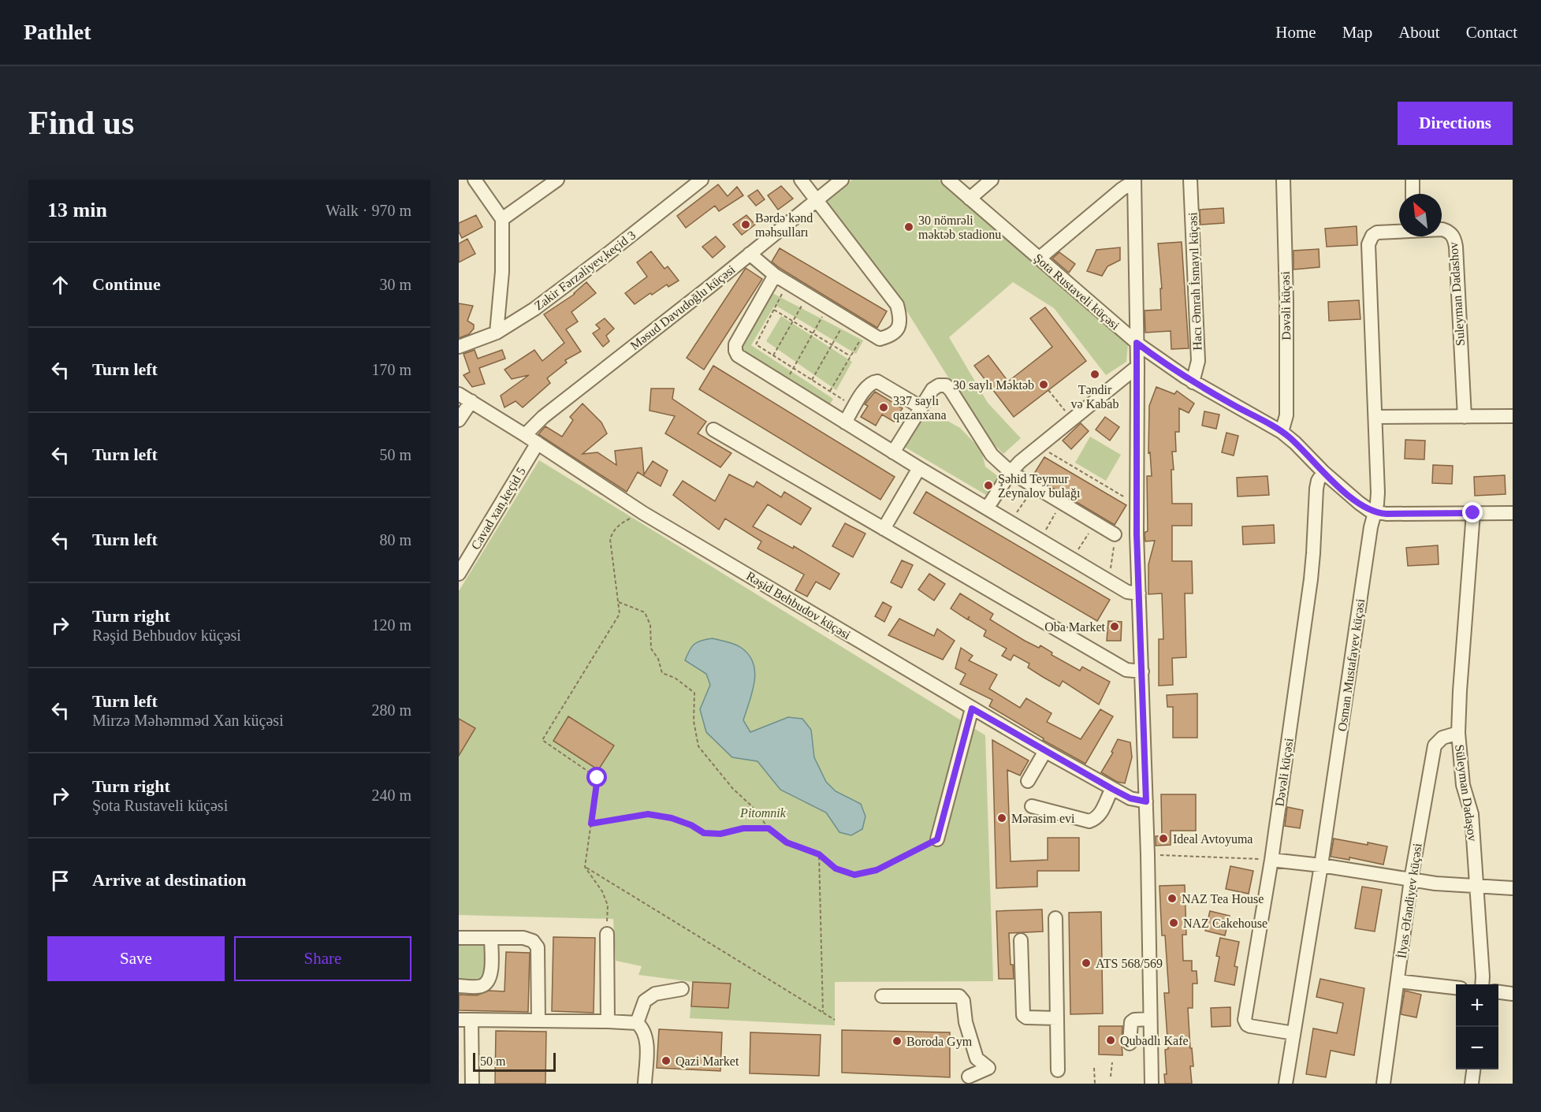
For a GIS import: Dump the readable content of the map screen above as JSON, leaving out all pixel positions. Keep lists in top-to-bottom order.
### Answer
{
  "streets": {
    "street": [
      "Zakir Fərzəliyev,keçid 3",
      "Hacı Əmrah İsmayıl küçəsi",
      "Şota Rustaveli küçəsi",
      "Suleyman Dadashov",
      "Dəvəli küçəsi",
      "Məsud Davudoğlu küçəsi",
      "Cavad xan,keçid 5",
      "Rəşid Behbudov küçəsi",
      "Osman Mustafayev küçəsi",
      "Süleyman Dadaşov",
      "İlyas Əfəndiyev küçəsi"
    ]
  },
  "crossings": [
    ["Hacı Əmrah İsmayıl küçəsi", "Şota Rustaveli küçəsi"],
    ["Şota Rustaveli küçəsi", "Dəvəli küçəsi"],
    ["Şota Rustaveli küçəsi", "Osman Mustafayev küçəsi"],
    ["Şota Rustaveli küçəsi", "Süleyman Dadaşov"],
    ["Suleyman Dadashov", "Osman Mustafayev küçəsi"],
    ["Dəvəli küçəsi", "Osman Mustafayev küçəsi"],
    ["Məsud Davudoğlu küçəsi", "Rəşid Behbudov küçəsi"],
    ["Cavad xan,keçid 5", "Rəşid Behbudov küçəsi"],
    ["Süleyman Dadaşov", "İlyas Əfəndiyev küçəsi"]
  ],
  "parks": ["Pitomnik"],
  "places": [
    "Bərdə kənd məhsulları",
    "30 nömrəli məktəb stadionu",
    "Təndir və Kabab",
    "30 saylı Məktəb",
    "337 saylı qazanxana",
    "Şəhid Teymur Zeynalov bulağı",
    "Oba Market",
    "Mərasim evi",
    "Ideal Avtoyuma",
    "NAZ Tea House",
    "NAZ Cakehouse",
    "ATS 568/569",
    "Qubadlı Kafe",
    "Boroda Gym",
    "Qazi Market"
  ],
  "scale_bar": "50 m",
  "north": "top left",
  "page": {
    "header": "Pathlet",
    "nav": [
      "Home",
      "Map",
      "About",
      "Contact"
    ],
    "buttons": [
      "Directions",
      ["Save", "Share"]
    ],
    "title": "Find us",
    "heading": ["13 min", "Walk · 970 m"],
    "list": [
      ["Continue", "30 m"],
      ["Turn left", "170 m"],
      ["Turn left", "50 m"],
      ["Turn left", "80 m"],
      ["Turn right", "Rəşid Behbudov küçəsi", "120 m"],
      ["Turn left", "Mirzə Məhəmməd Xan küçəsi", "280 m"],
      ["Turn right", "Şota Rustaveli küçəsi", "240 m"],
      "Arrive at destination"
    ],
    "map_buttons": ["+", "−"],
    "scale": "50 m"
  }
}
